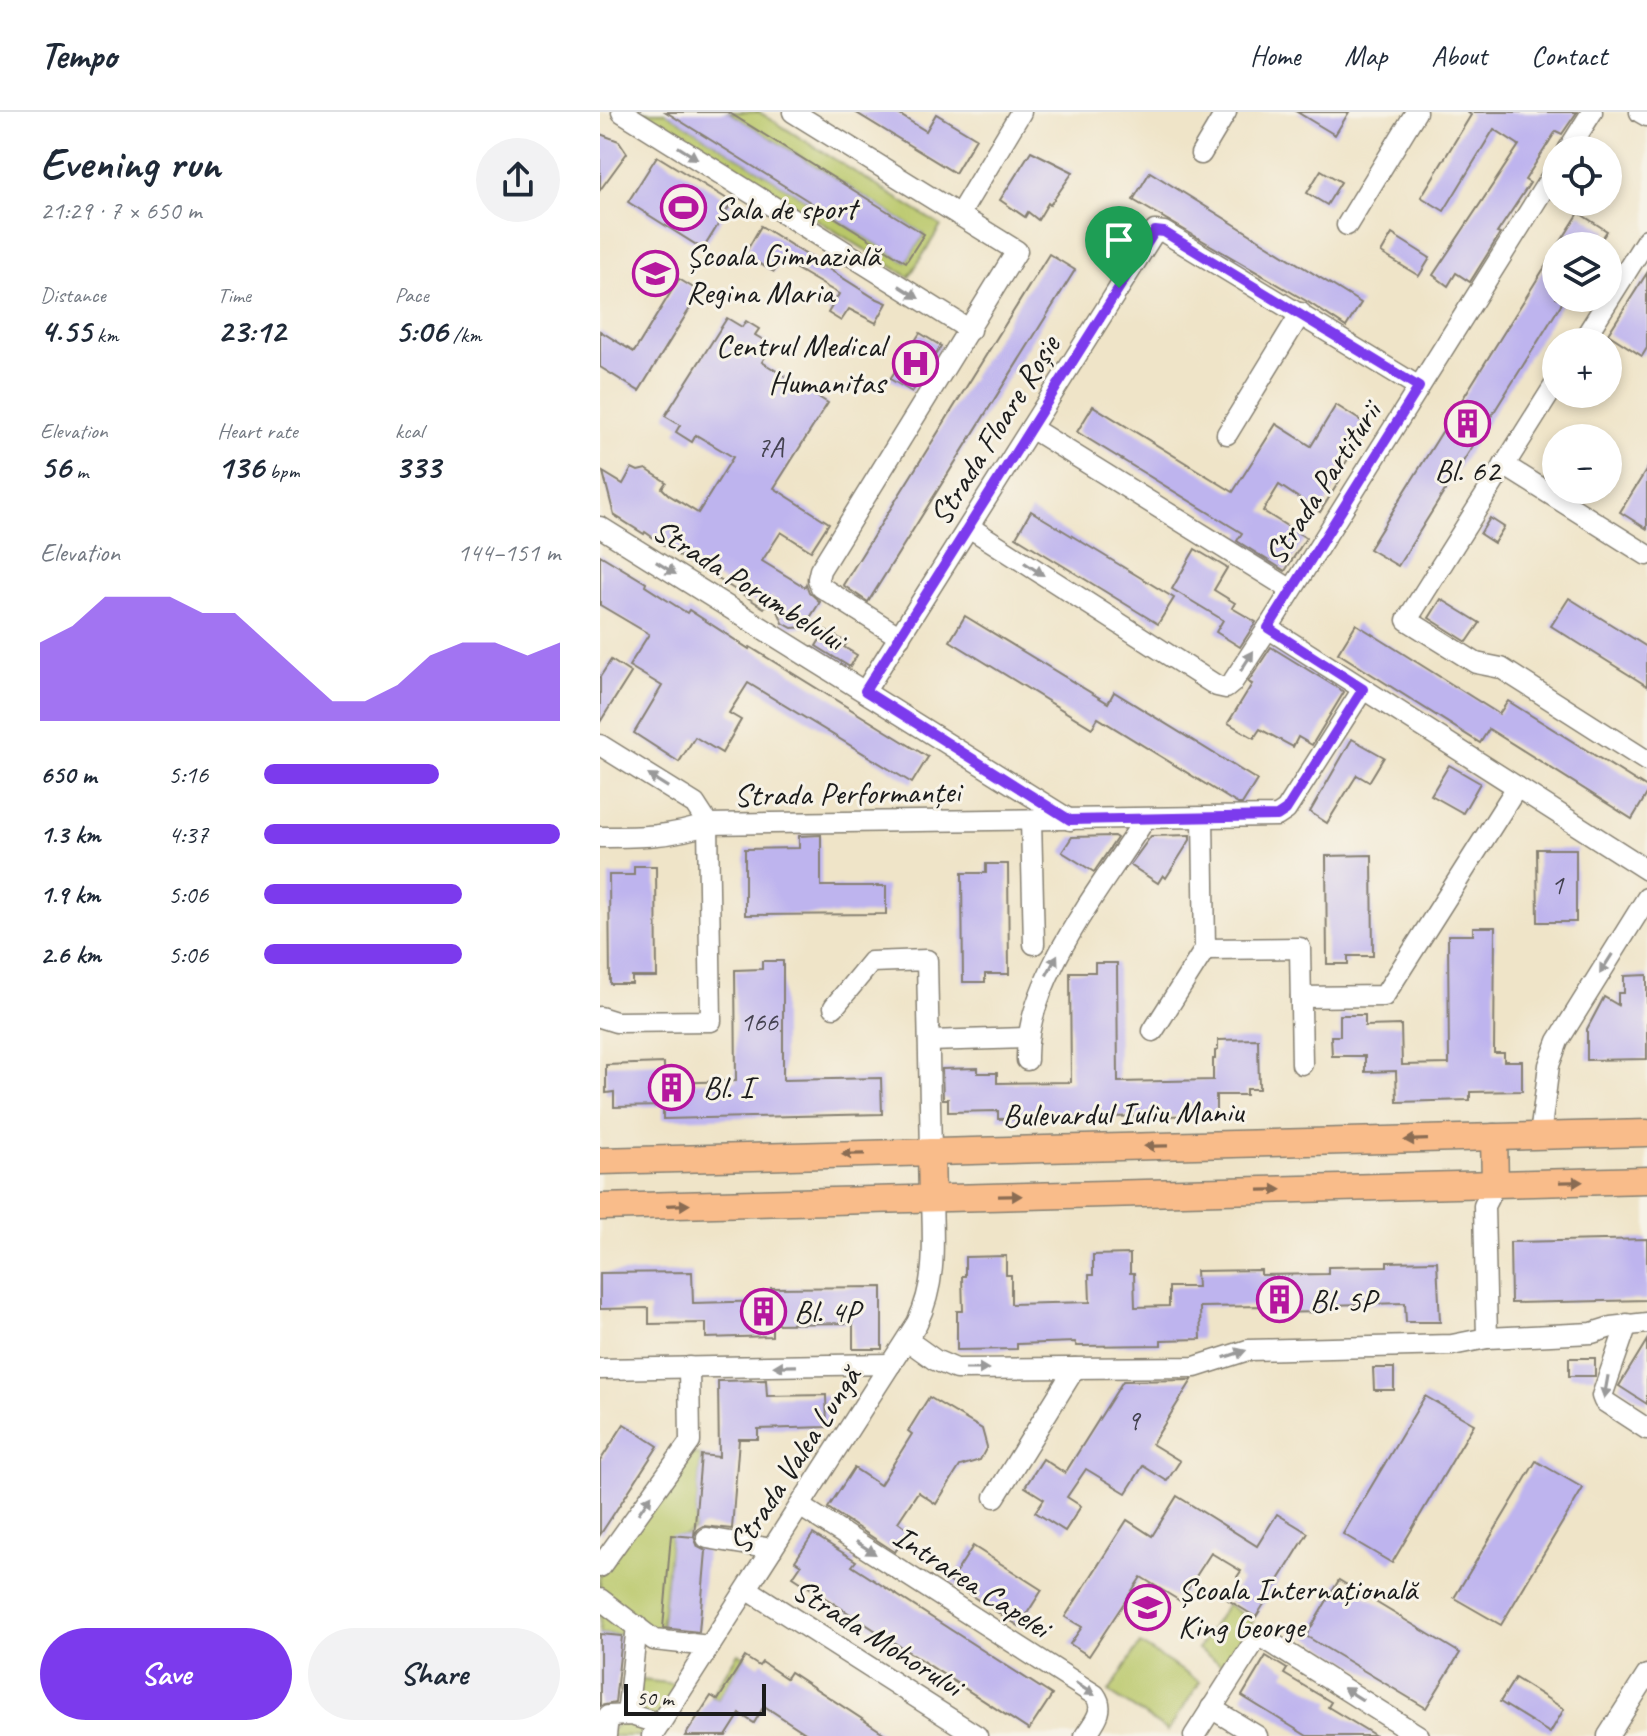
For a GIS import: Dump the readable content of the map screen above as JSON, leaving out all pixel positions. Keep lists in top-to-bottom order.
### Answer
{
  "streets": {
    "main road": ["Bulevardul Iuliu Maniu"],
    "street": [
      "Strada Floare Roșie",
      "Strada Partiturii",
      "Strada Porumbelului",
      "Strada Performanței",
      "Strada Valea Lungă",
      "Intrarea Capelei",
      "Strada Mohorului"
    ]
  },
  "crossings": [
    ["Strada Floare Roșie", "Strada Partiturii"],
    ["Strada Floare Roșie", "Strada Porumbelului"],
    ["Strada Porumbelului", "Strada Performanței"],
    ["Strada Valea Lungă", "Intrarea Capelei"],
    ["Strada Valea Lungă", "Strada Mohorului"]
  ],
  "one_way": ["Strada Porumbelului", "Intrarea Capelei"],
  "places": {
    "sports": ["Sala de sport"],
    "school or university": ["Școala Gimnazială Regina Maria", "Școala Internațională King George"],
    "hospital": ["Centrul Medical Humanitas"],
    "building": [
      "Bl. 62",
      "Bl. I",
      "Bl. 5P",
      "Bl. 4P"
    ]
  },
  "house_numbers": [
    "7A",
    "1",
    "166",
    "9"
  ],
  "scale_bar": "50 m",
  "page": {
    "header": "Tempo",
    "nav": [
      "Home",
      "Map",
      "About",
      "Contact"
    ],
    "heading": ["Evening run", "21:29 · 7 × 650 m"],
    "map_buttons": ["+", "−"],
    "stats": [
      ["Distance", "4.55 km"],
      ["Time", "23:12"],
      ["Pace", "5:06 /km"],
      ["Elevation", "56 m"],
      ["Heart rate", "136 bpm"],
      ["kcal", "333"]
    ],
    "chart": ["Elevation", "144–151 m"],
    "list": [
      {
        "name": "650 m",
        "note": "5:16"
      },
      {
        "name": "1.3 km",
        "note": "4:37"
      },
      {
        "name": "1.9 km",
        "note": "5:06"
      },
      {
        "name": "2.6 km",
        "note": "5:06"
      }
    ],
    "buttons": ["Save", "Share"],
    "scale": "50 m"
  }
}
